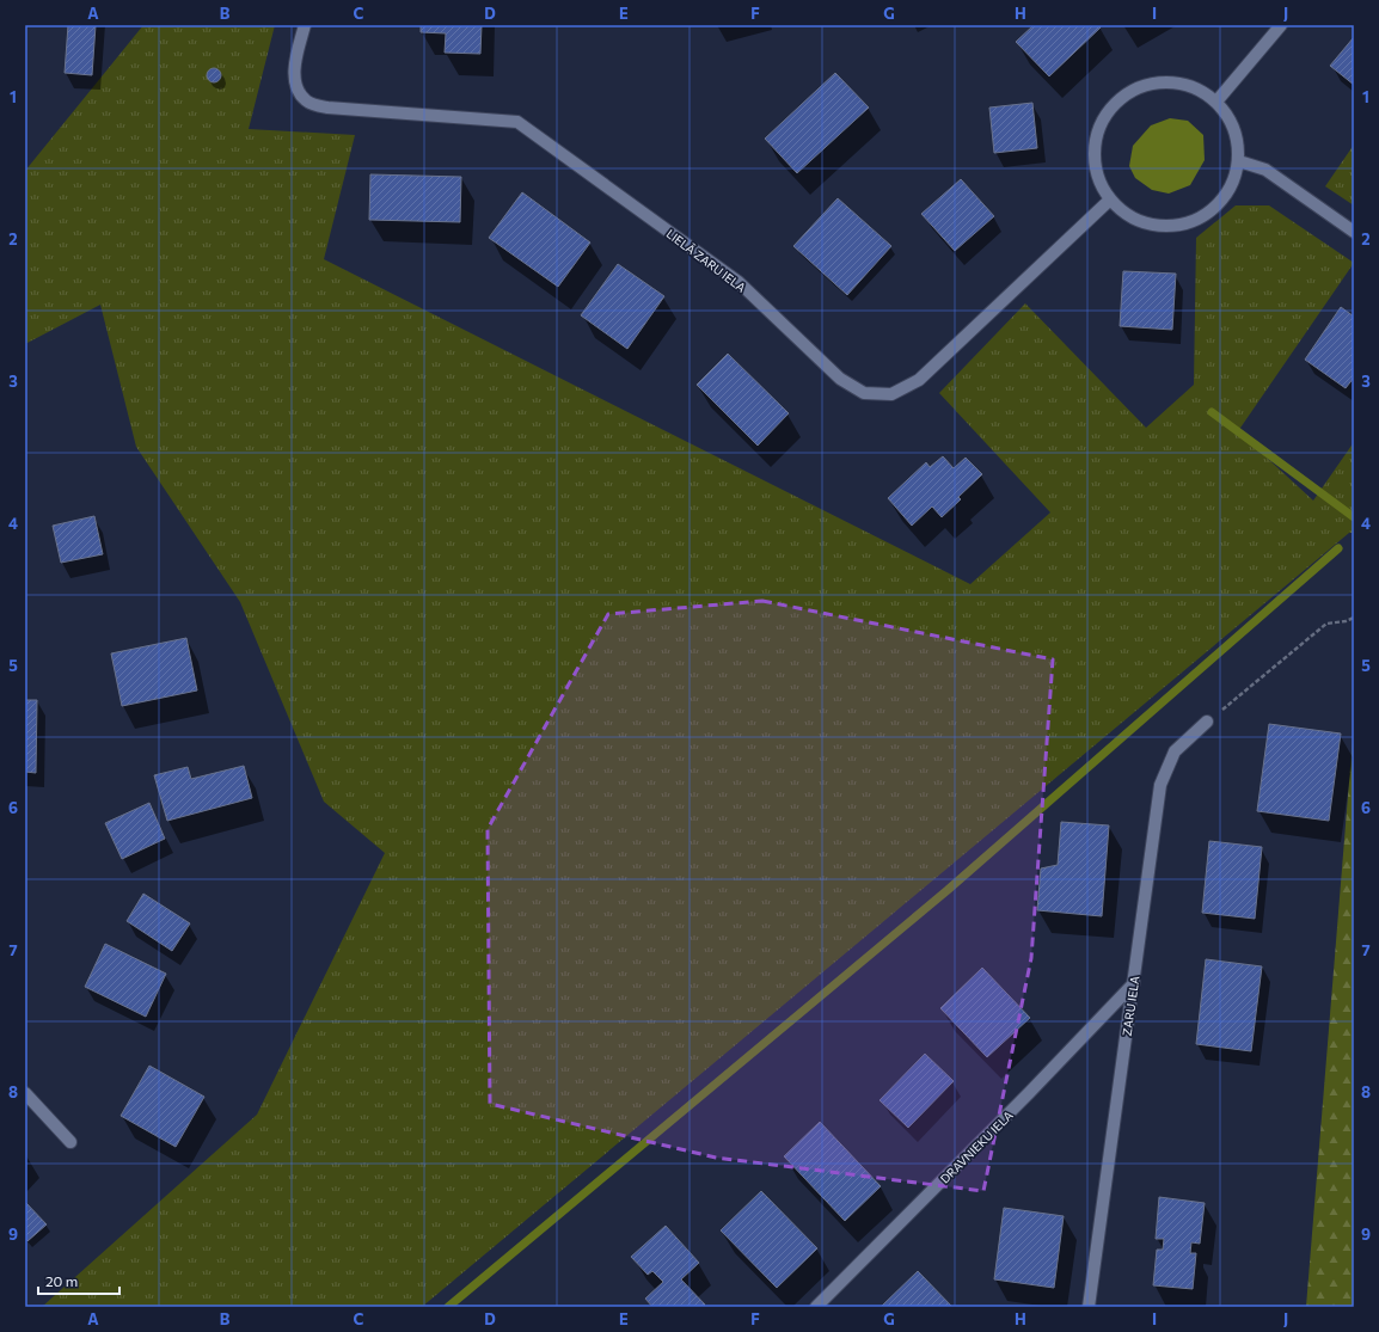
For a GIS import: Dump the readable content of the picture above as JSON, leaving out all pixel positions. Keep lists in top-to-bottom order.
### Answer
{
  "streets": {
    "street": ["LIELĀ ZARU IELA", "ZARU IELA", "DRAVNIEKU IELA"]
  },
  "crossings": [
    ["ZARU IELA", "DRAVNIEKU IELA"]
  ],
  "scale_bar": "20 m",
  "grid": {
    "columns": [
      "A",
      "B",
      "C",
      "D",
      "E",
      "F",
      "G",
      "H",
      "I",
      "J"
    ],
    "rows": [
      "1",
      "2",
      "3",
      "4",
      "5",
      "6",
      "7",
      "8",
      "9"
    ]
  }
}
